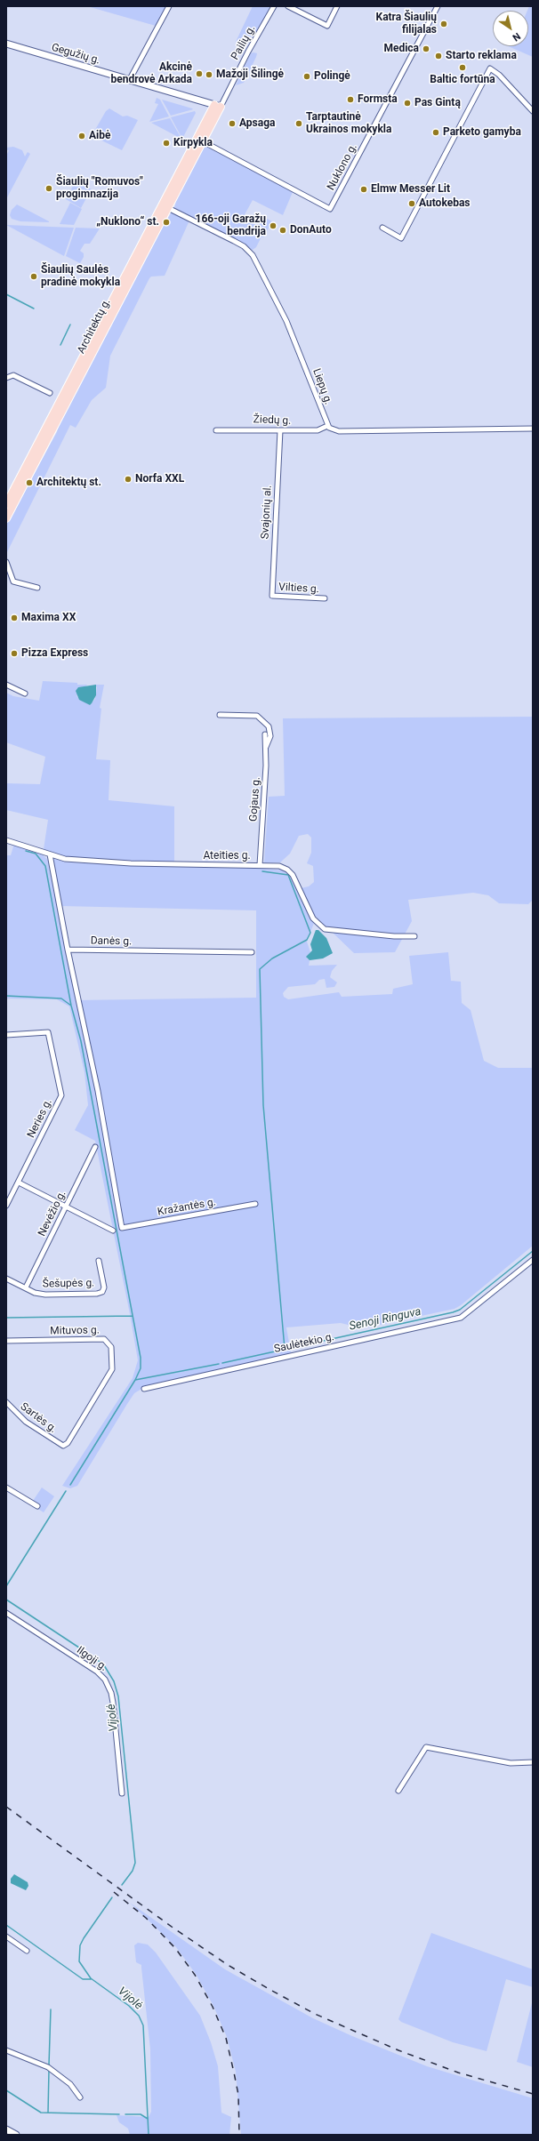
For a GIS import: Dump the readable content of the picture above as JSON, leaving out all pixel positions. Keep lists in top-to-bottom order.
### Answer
{
  "streets": {
    "main road": ["Gegužių g.", "Architektų g."],
    "street": [
      "Pailių g.",
      "Nuklono g.",
      "Liepų g.",
      "Žiedų g.",
      "Svajonių al.",
      "Vilties g.",
      "Gojaus g.",
      "Ateities g.",
      "Danės g.",
      "Neries g.",
      "Kražantės g.",
      "Nevėžio g.",
      "Šešupės g.",
      "Mituvos g.",
      "Saulėtekio g.",
      "Sartės g.",
      "Ilgoji g."
    ]
  },
  "crossings": [
    ["Pailių g.", "Gegužių g."],
    ["Pailių g.", "Architektų g."],
    ["Gegužių g.", "Architektų g."],
    ["Nuklono g.", "Architektų g."],
    ["Architektų g.", "Liepų g."],
    ["Liepų g.", "Žiedų g."],
    ["Žiedų g.", "Svajonių al."],
    ["Svajonių al.", "Vilties g."],
    ["Gojaus g.", "Ateities g."],
    ["Danės g.", "Kražantės g."],
    ["Nevėžio g.", "Šešupės g."],
    ["Mituvos g.", "Sartės g."]
  ],
  "water": ["Senoji Ringuva", "Vijolė"],
  "places": [
    "Katra Šiaulių filijalas",
    "Medica",
    "Starto reklama",
    "Baltic fortūna",
    "Akcinė bendrovė Arkada",
    "Mažoji Šilingė",
    "Polingė",
    "Formsta",
    "Pas Gintą",
    "Apsaga",
    "Tarptautinė Ukrainos mokykla",
    "Parketo gamyba",
    "Aibė",
    "Kirpykla",
    "Šiaulių \"Romuvos\" progimnazija",
    "Elmw Messer Lit",
    "Autokebas",
    "„Nuklono“ st.",
    "166-oji Garažų bendrija",
    "DonAuto",
    "Šiaulių Saulės pradinė mokykla",
    "Norfa XXL",
    "Architektų st.",
    "Maxima XX",
    "Pizza Express"
  ],
  "north": "bottom right"
}
